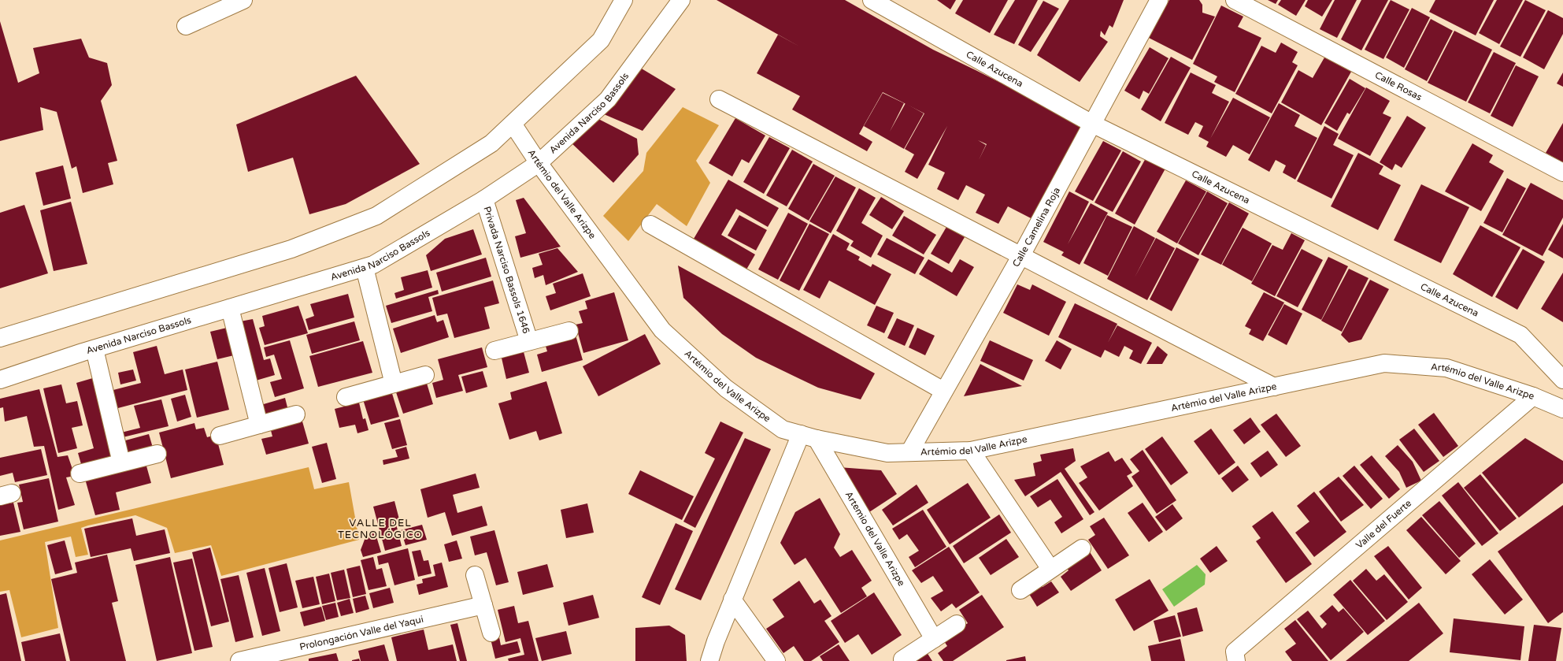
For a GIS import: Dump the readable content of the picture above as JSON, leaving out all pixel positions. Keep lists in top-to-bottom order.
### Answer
{
  "streets": {
    "street": [
      "Calle Azucena",
      "Calle Rosas",
      "Avenida Narciso Bassols",
      "Artémio del Valle Arizpe",
      "Calle Camelina Roja",
      "Privada Narciso Bassols 1646",
      "Valle del Fuerte",
      "Artemio del Valle Arizpe",
      "Prolongación Valle del Yaqui"
    ]
  },
  "crossings": [
    ["Calle Azucena", "Calle Camelina Roja"],
    ["Avenida Narciso Bassols", "Artémio del Valle Arizpe"],
    ["Avenida Narciso Bassols", "Privada Narciso Bassols 1646"],
    ["Artémio del Valle Arizpe", "Calle Camelina Roja"],
    ["Artémio del Valle Arizpe", "Valle del Fuerte"],
    ["Artémio del Valle Arizpe", "Artemio del Valle Arizpe"]
  ],
  "districts": ["VALLE DEL TECNOLÓGICO"]
}
